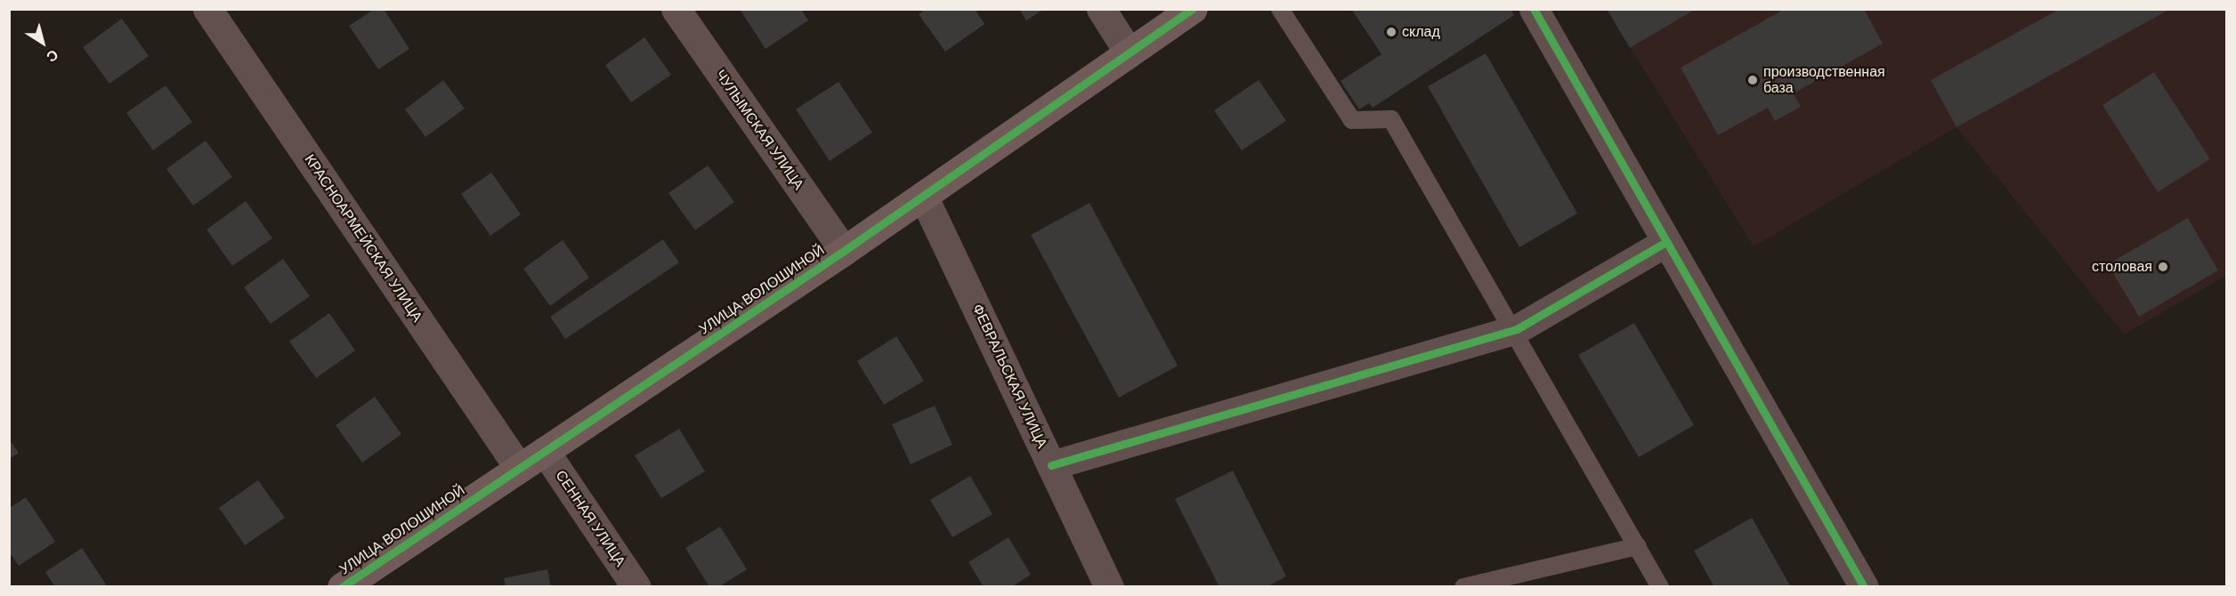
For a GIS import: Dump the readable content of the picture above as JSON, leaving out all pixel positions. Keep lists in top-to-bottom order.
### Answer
{
  "streets": {
    "street": [
      "ЧУЛЫМСКАЯ УЛИЦА",
      "КРАСНОАРМЕЙСКАЯ УЛИЦА",
      "УЛИЦА ВОЛОШИНОЙ",
      "ФЕВРАЛЬСКАЯ УЛИЦА",
      "СЕННАЯ УЛИЦА"
    ]
  },
  "crossings": [
    ["ЧУЛЫМСКАЯ УЛИЦА", "УЛИЦА ВОЛОШИНОЙ"],
    ["КРАСНОАРМЕЙСКАЯ УЛИЦА", "УЛИЦА ВОЛОШИНОЙ"],
    ["УЛИЦА ВОЛОШИНОЙ", "ФЕВРАЛЬСКАЯ УЛИЦА"],
    ["УЛИЦА ВОЛОШИНОЙ", "СЕННАЯ УЛИЦА"]
  ],
  "places": ["склад", "производственная база", "столовая"],
  "north": "bottom right"
}
